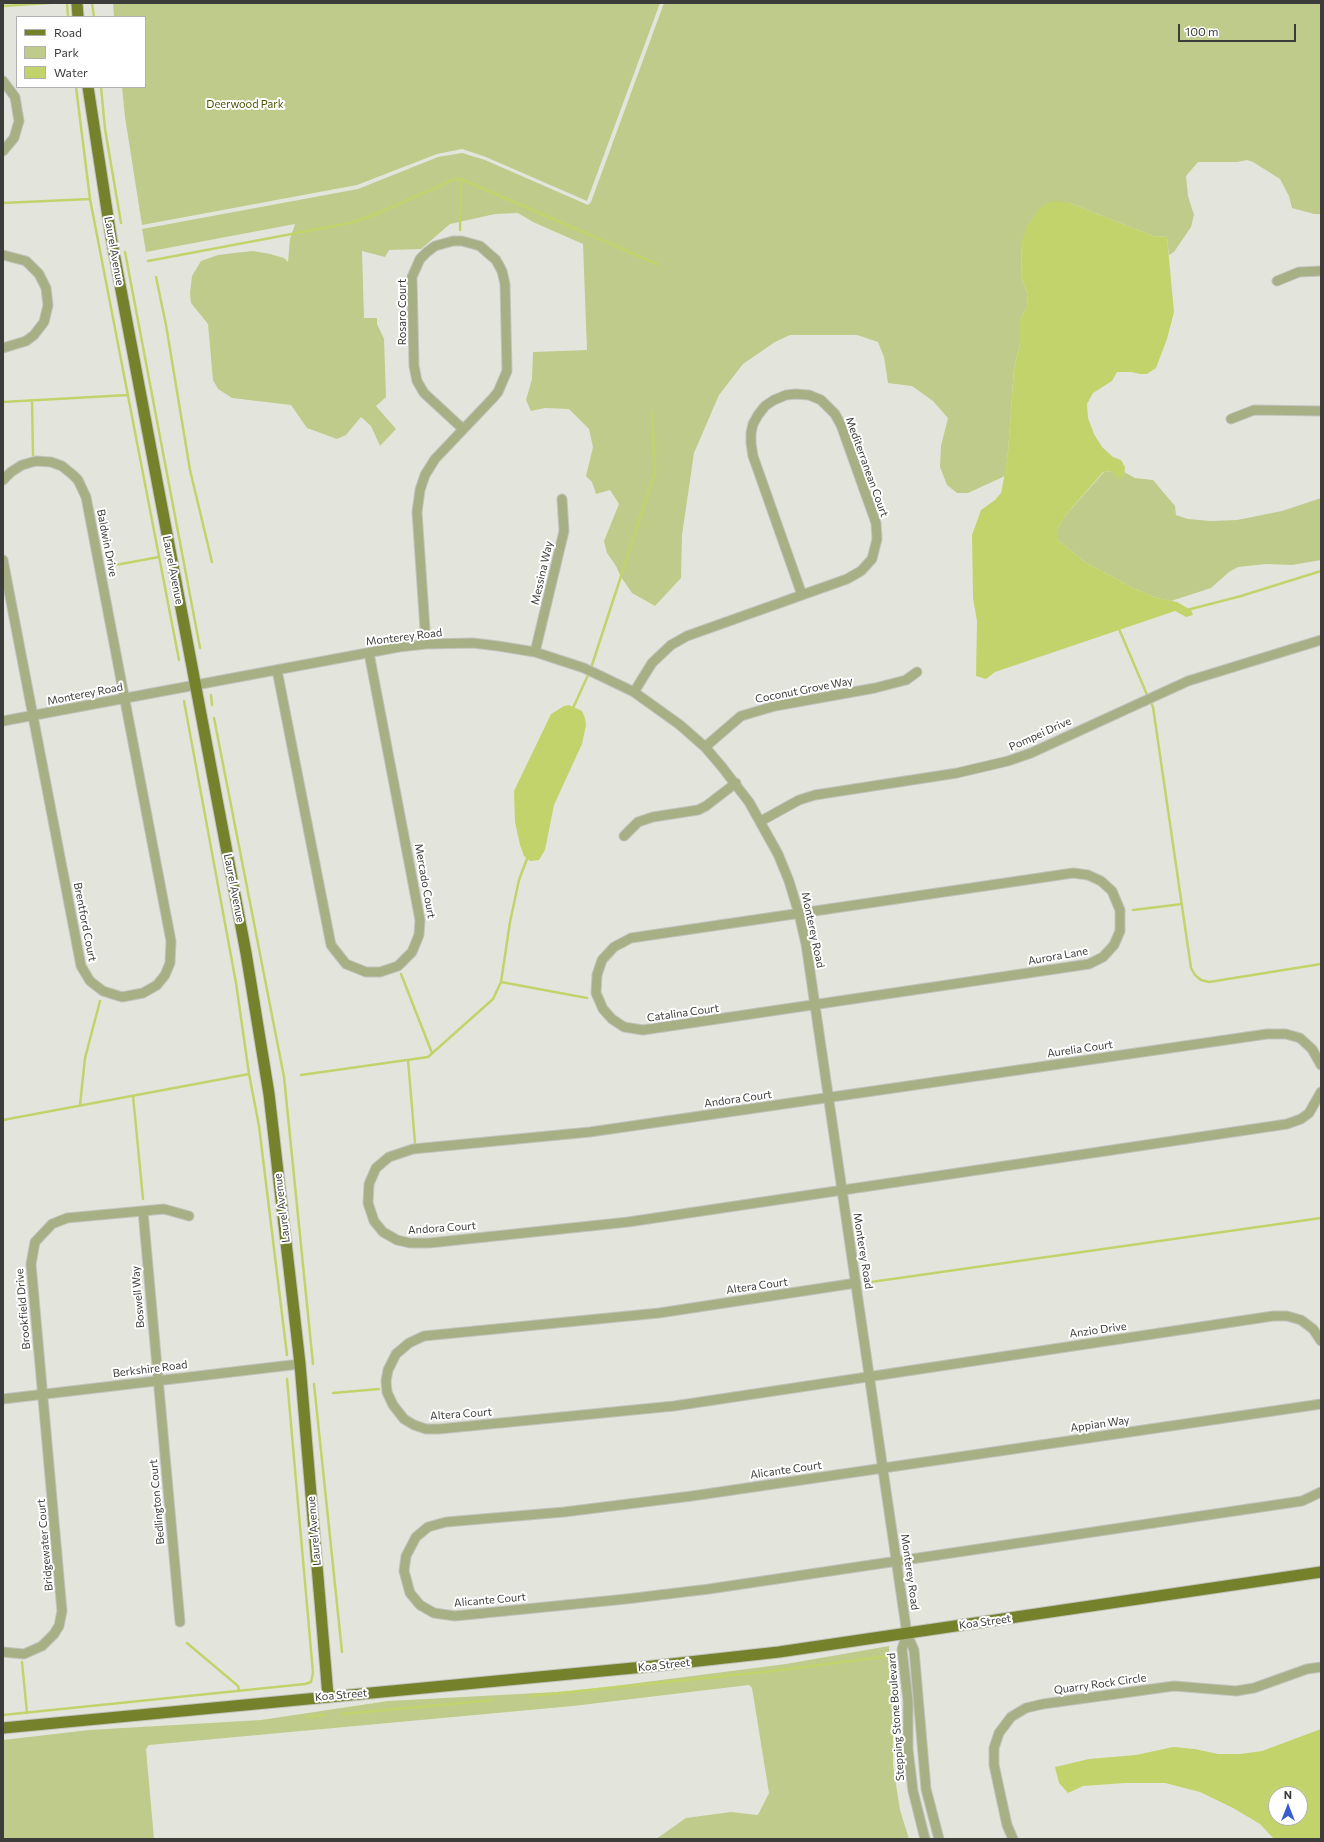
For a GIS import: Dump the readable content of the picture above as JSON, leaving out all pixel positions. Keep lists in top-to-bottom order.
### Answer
{
  "streets": {
    "main road": ["Laurel Avenue", "Koa Street"],
    "street": [
      "Rosaro Court",
      "Mediterranean Court",
      "Baldwin Drive",
      "Messina Way",
      "Monterey Road",
      "Coconut Grove Way",
      "Pompei Drive",
      "Mercado Court",
      "Brentford Court",
      "Aurora Lane",
      "Catalina Court",
      "Aurelia Court",
      "Andora Court",
      "Altera Court",
      "Boswell Way",
      "Brookfield Drive",
      "Anzio Drive",
      "Berkshire Road",
      "Appian Way",
      "Alicante Court",
      "Bedlington Court",
      "Bridgewater Court",
      "Quarry Rock Circle",
      "Stepping Stone Boulevard"
    ]
  },
  "crossings": [
    ["Laurel Avenue", "Monterey Road"],
    ["Laurel Avenue", "Berkshire Road"],
    ["Laurel Avenue", "Koa Street"],
    ["Rosaro Court", "Monterey Road"],
    ["Mediterranean Court", "Monterey Road"],
    ["Baldwin Drive", "Monterey Road"],
    ["Baldwin Drive", "Brentford Court"],
    ["Messina Way", "Monterey Road"],
    ["Monterey Road", "Coconut Grove Way"],
    ["Monterey Road", "Pompei Drive"],
    ["Monterey Road", "Mercado Court"],
    ["Monterey Road", "Brentford Court"],
    ["Monterey Road", "Aurora Lane"],
    ["Monterey Road", "Catalina Court"],
    ["Monterey Road", "Aurelia Court"],
    ["Monterey Road", "Andora Court"],
    ["Monterey Road", "Altera Court"],
    ["Monterey Road", "Anzio Drive"],
    ["Monterey Road", "Appian Way"],
    ["Monterey Road", "Alicante Court"],
    ["Monterey Road", "Koa Street"],
    ["Monterey Road", "Stepping Stone Boulevard"],
    ["Aurora Lane", "Catalina Court"],
    ["Aurelia Court", "Andora Court"],
    ["Altera Court", "Anzio Drive"],
    ["Boswell Way", "Brookfield Drive"],
    ["Boswell Way", "Berkshire Road"],
    ["Boswell Way", "Bedlington Court"],
    ["Brookfield Drive", "Berkshire Road"],
    ["Brookfield Drive", "Bridgewater Court"],
    ["Berkshire Road", "Bedlington Court"],
    ["Berkshire Road", "Bridgewater Court"],
    ["Appian Way", "Alicante Court"],
    ["Koa Street", "Stepping Stone Boulevard"]
  ],
  "parks": ["Deerwood Park"],
  "legend": ["Road", "Park", "Water"],
  "scale_bar": "100 m",
  "north": "top"
}
